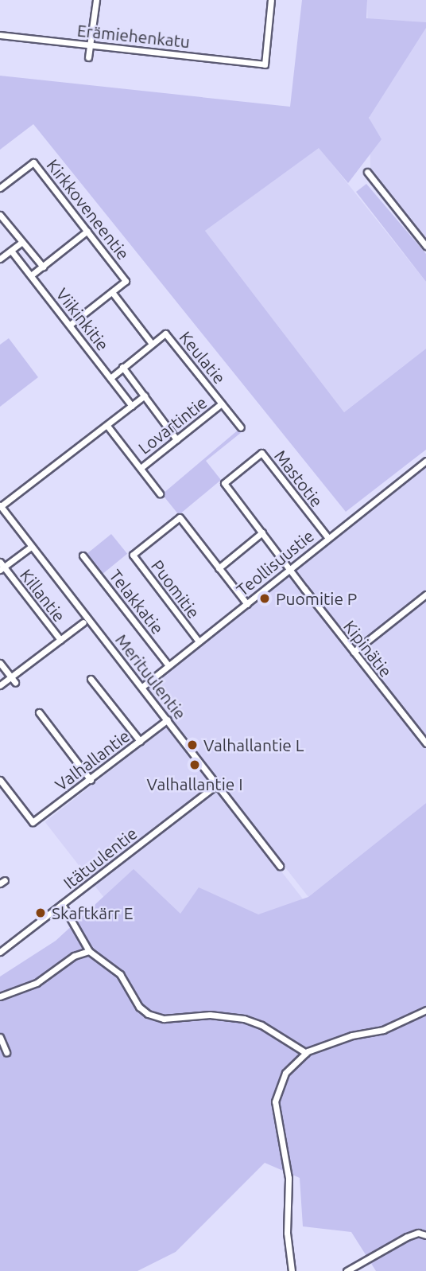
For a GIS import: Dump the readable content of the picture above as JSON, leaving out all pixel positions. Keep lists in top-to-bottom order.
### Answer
{
  "streets": {
    "street": [
      "Erämiehenkatu",
      "Kirkkoveneentie",
      "Viikinkitie",
      "Keulatie",
      "Lovartintie",
      "Mastotie",
      "Teollisuustie",
      "Puomitie",
      "Killantie",
      "Telakkatie",
      "Kipinätie",
      "Merituulentie",
      "Valhallantie",
      "Itätuulentie"
    ]
  },
  "crossings": [
    ["Viikinkitie", "Keulatie"],
    ["Keulatie", "Lovartintie"],
    ["Mastotie", "Teollisuustie"],
    ["Mastotie", "Kipinätie"],
    ["Teollisuustie", "Puomitie"],
    ["Teollisuustie", "Telakkatie"],
    ["Teollisuustie", "Kipinätie"],
    ["Teollisuustie", "Merituulentie"],
    ["Merituulentie", "Valhallantie"],
    ["Merituulentie", "Itätuulentie"]
  ],
  "places": [
    "Puomitie P",
    "Valhallantie L",
    "Valhallantie I",
    "Skaftkärr E"
  ]
}
